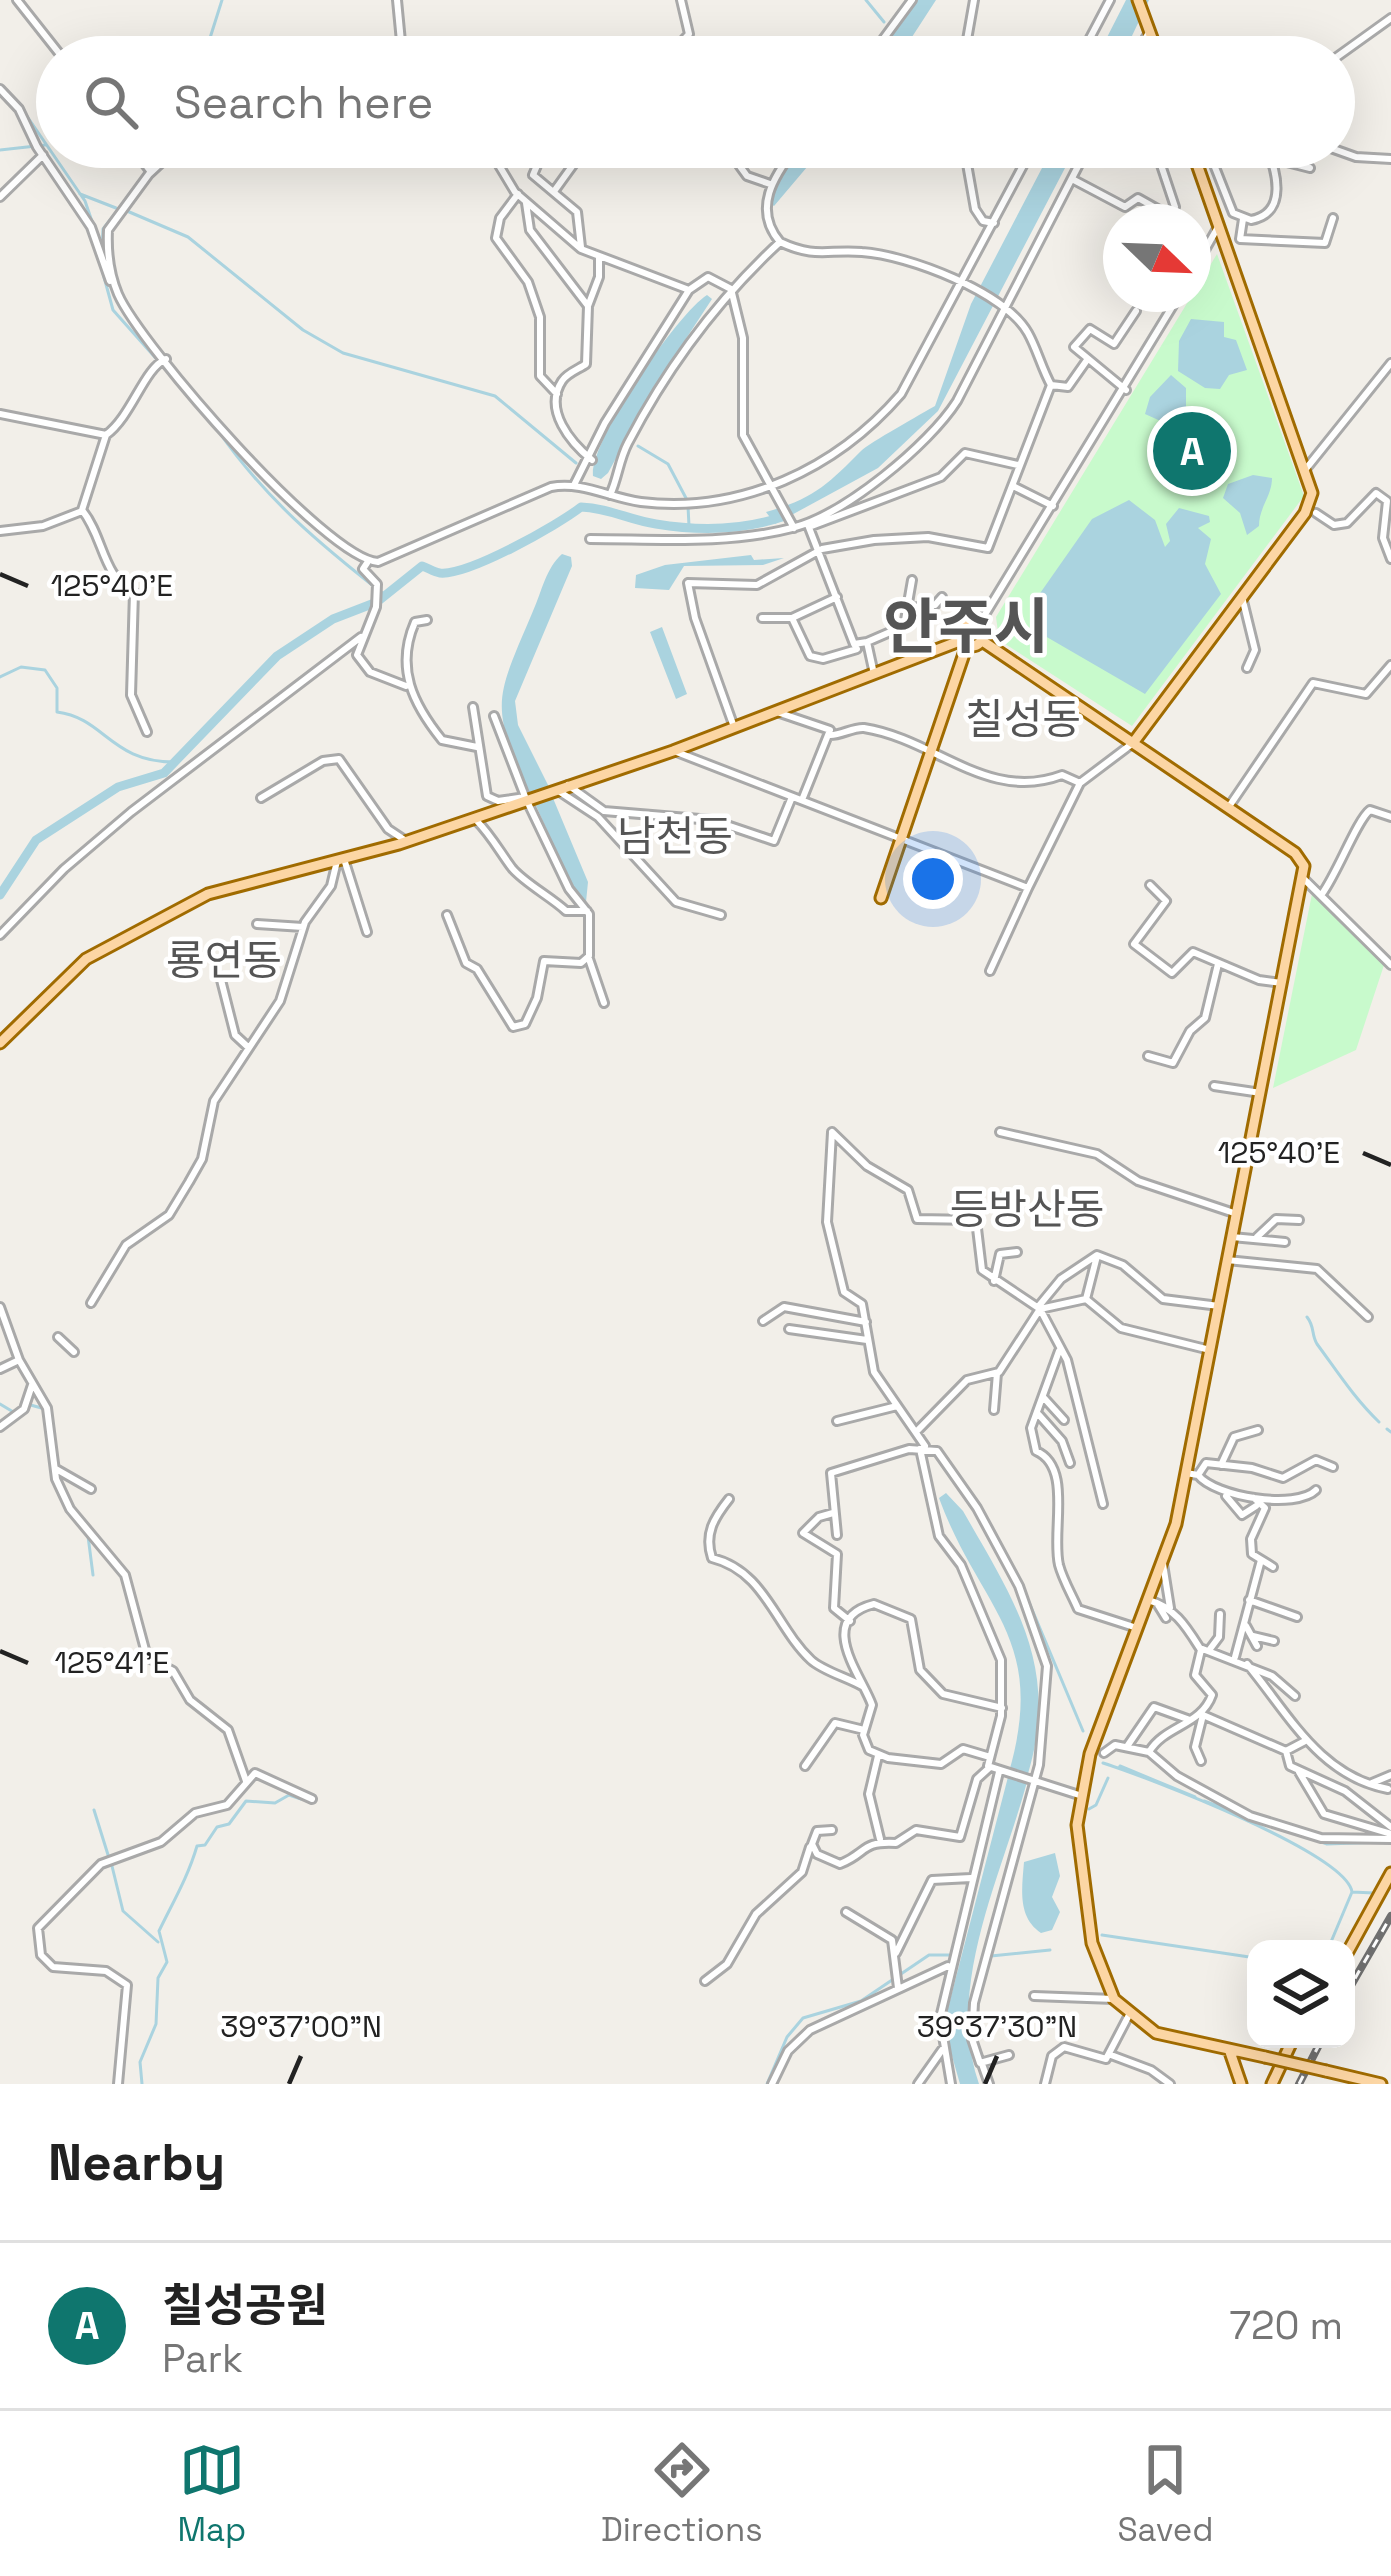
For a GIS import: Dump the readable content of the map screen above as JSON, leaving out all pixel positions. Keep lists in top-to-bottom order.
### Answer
{
  "districts": [
    "안주시",
    "칠성동",
    "남천동",
    "룡연동",
    "등방산동"
  ],
  "north": "bottom right",
  "page": {
    "search": "Search here",
    "pins": "A",
    "heading": "Nearby",
    "list": [
      {
        "mark": "A",
        "name": "칠성공원",
        "note": "Park",
        "value": "720 m"
      }
    ],
    "nav": ["Map", "Directions", "Saved"]
  },
  "coordinates": [
    "125°40'E",
    "125°41'E",
    "39°37'00\"N",
    "39°37'30\"N"
  ]
}
